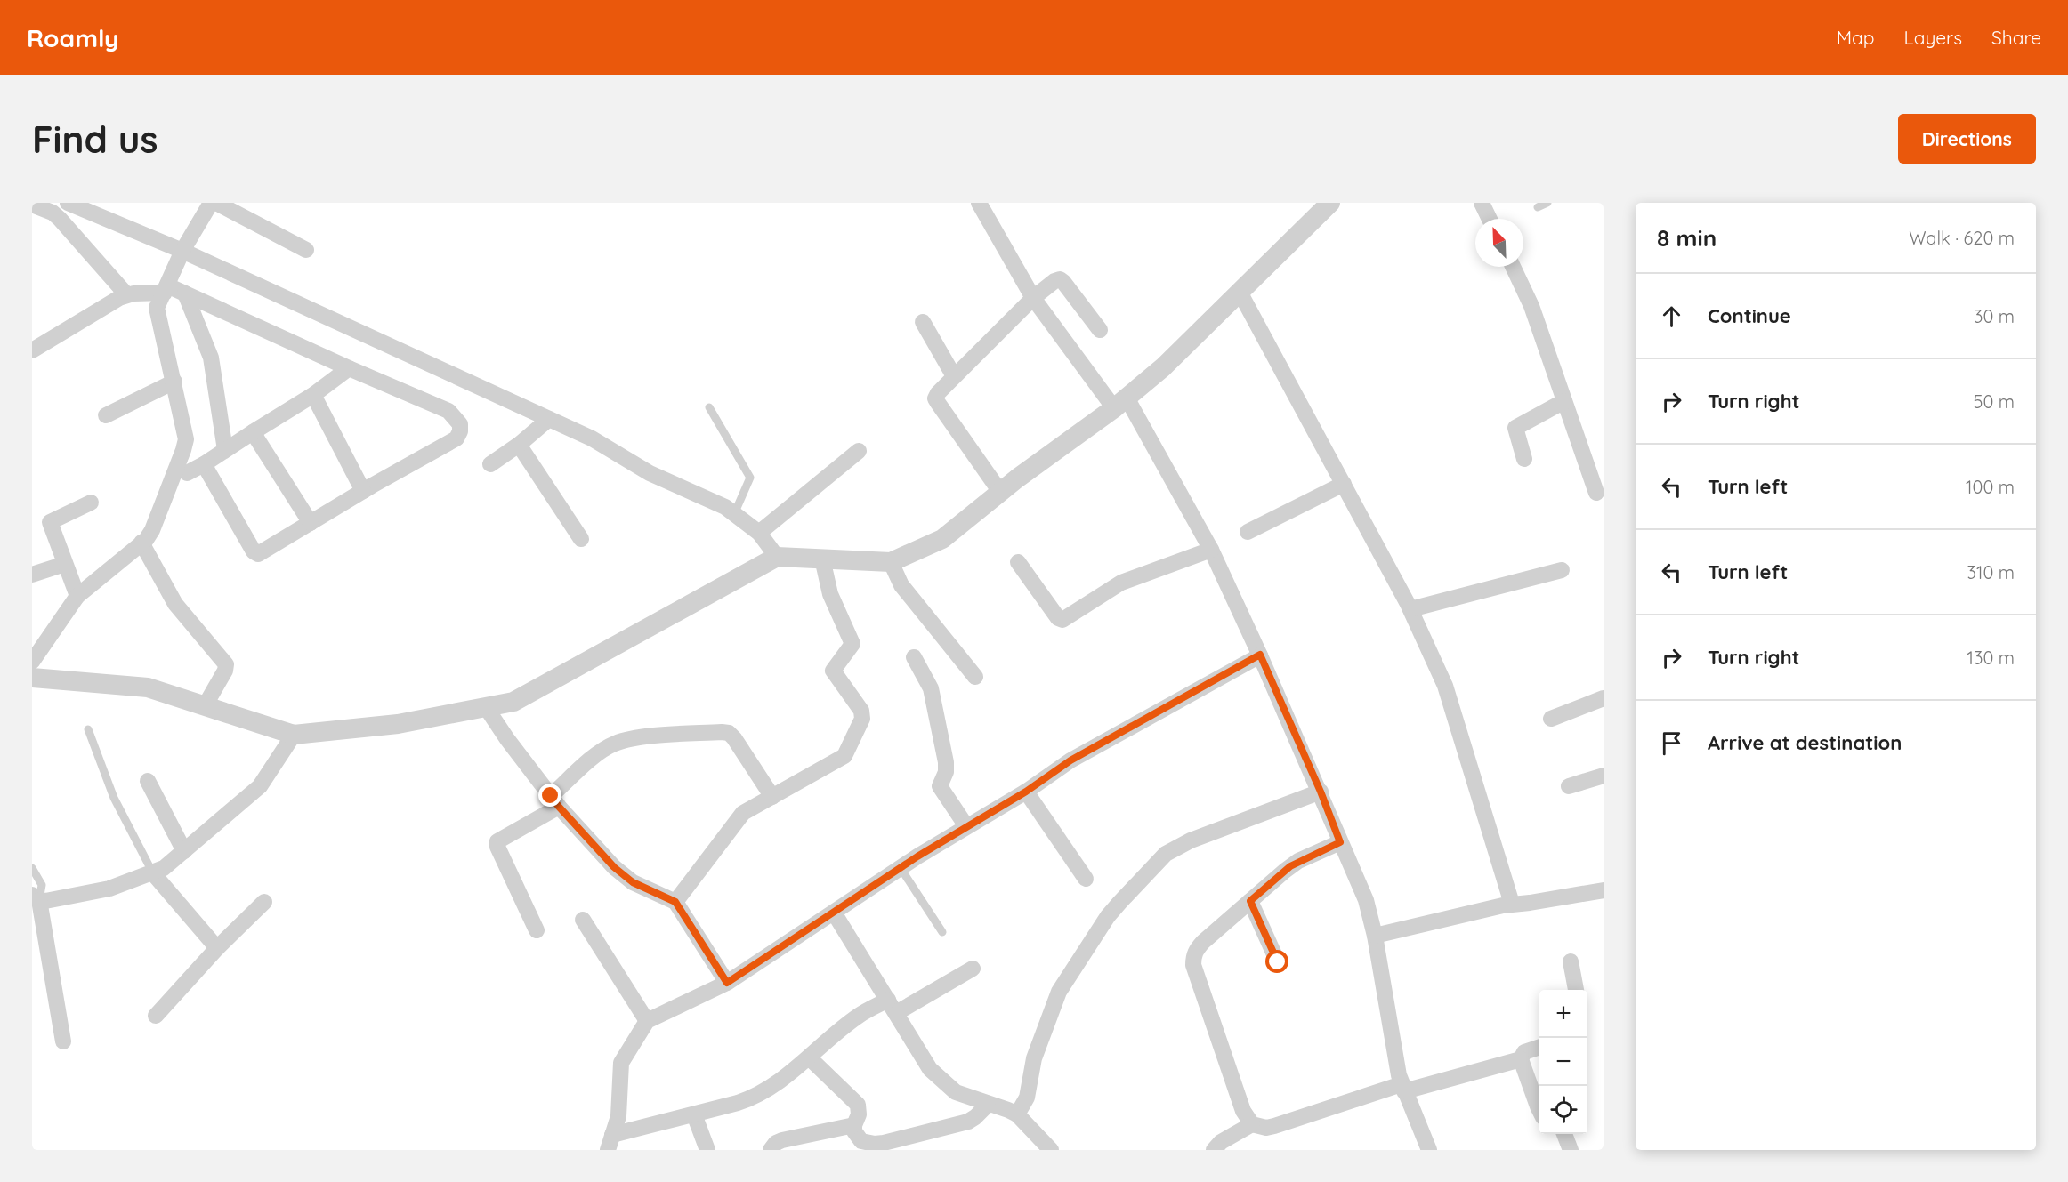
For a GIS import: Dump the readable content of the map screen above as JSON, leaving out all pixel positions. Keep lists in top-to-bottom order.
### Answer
{
  "north": "top left",
  "page": {
    "header": "Roamly",
    "nav": ["Map", "Layers", "Share"],
    "buttons": "Directions",
    "title": "Find us",
    "heading": ["8 min", "Walk · 620 m"],
    "list": [
      ["Continue", "30 m"],
      ["Turn right", "50 m"],
      ["Turn left", "100 m"],
      ["Turn left", "310 m"],
      ["Turn right", "130 m"],
      "Arrive at destination"
    ],
    "map_buttons": ["+", "−"]
  }
}
